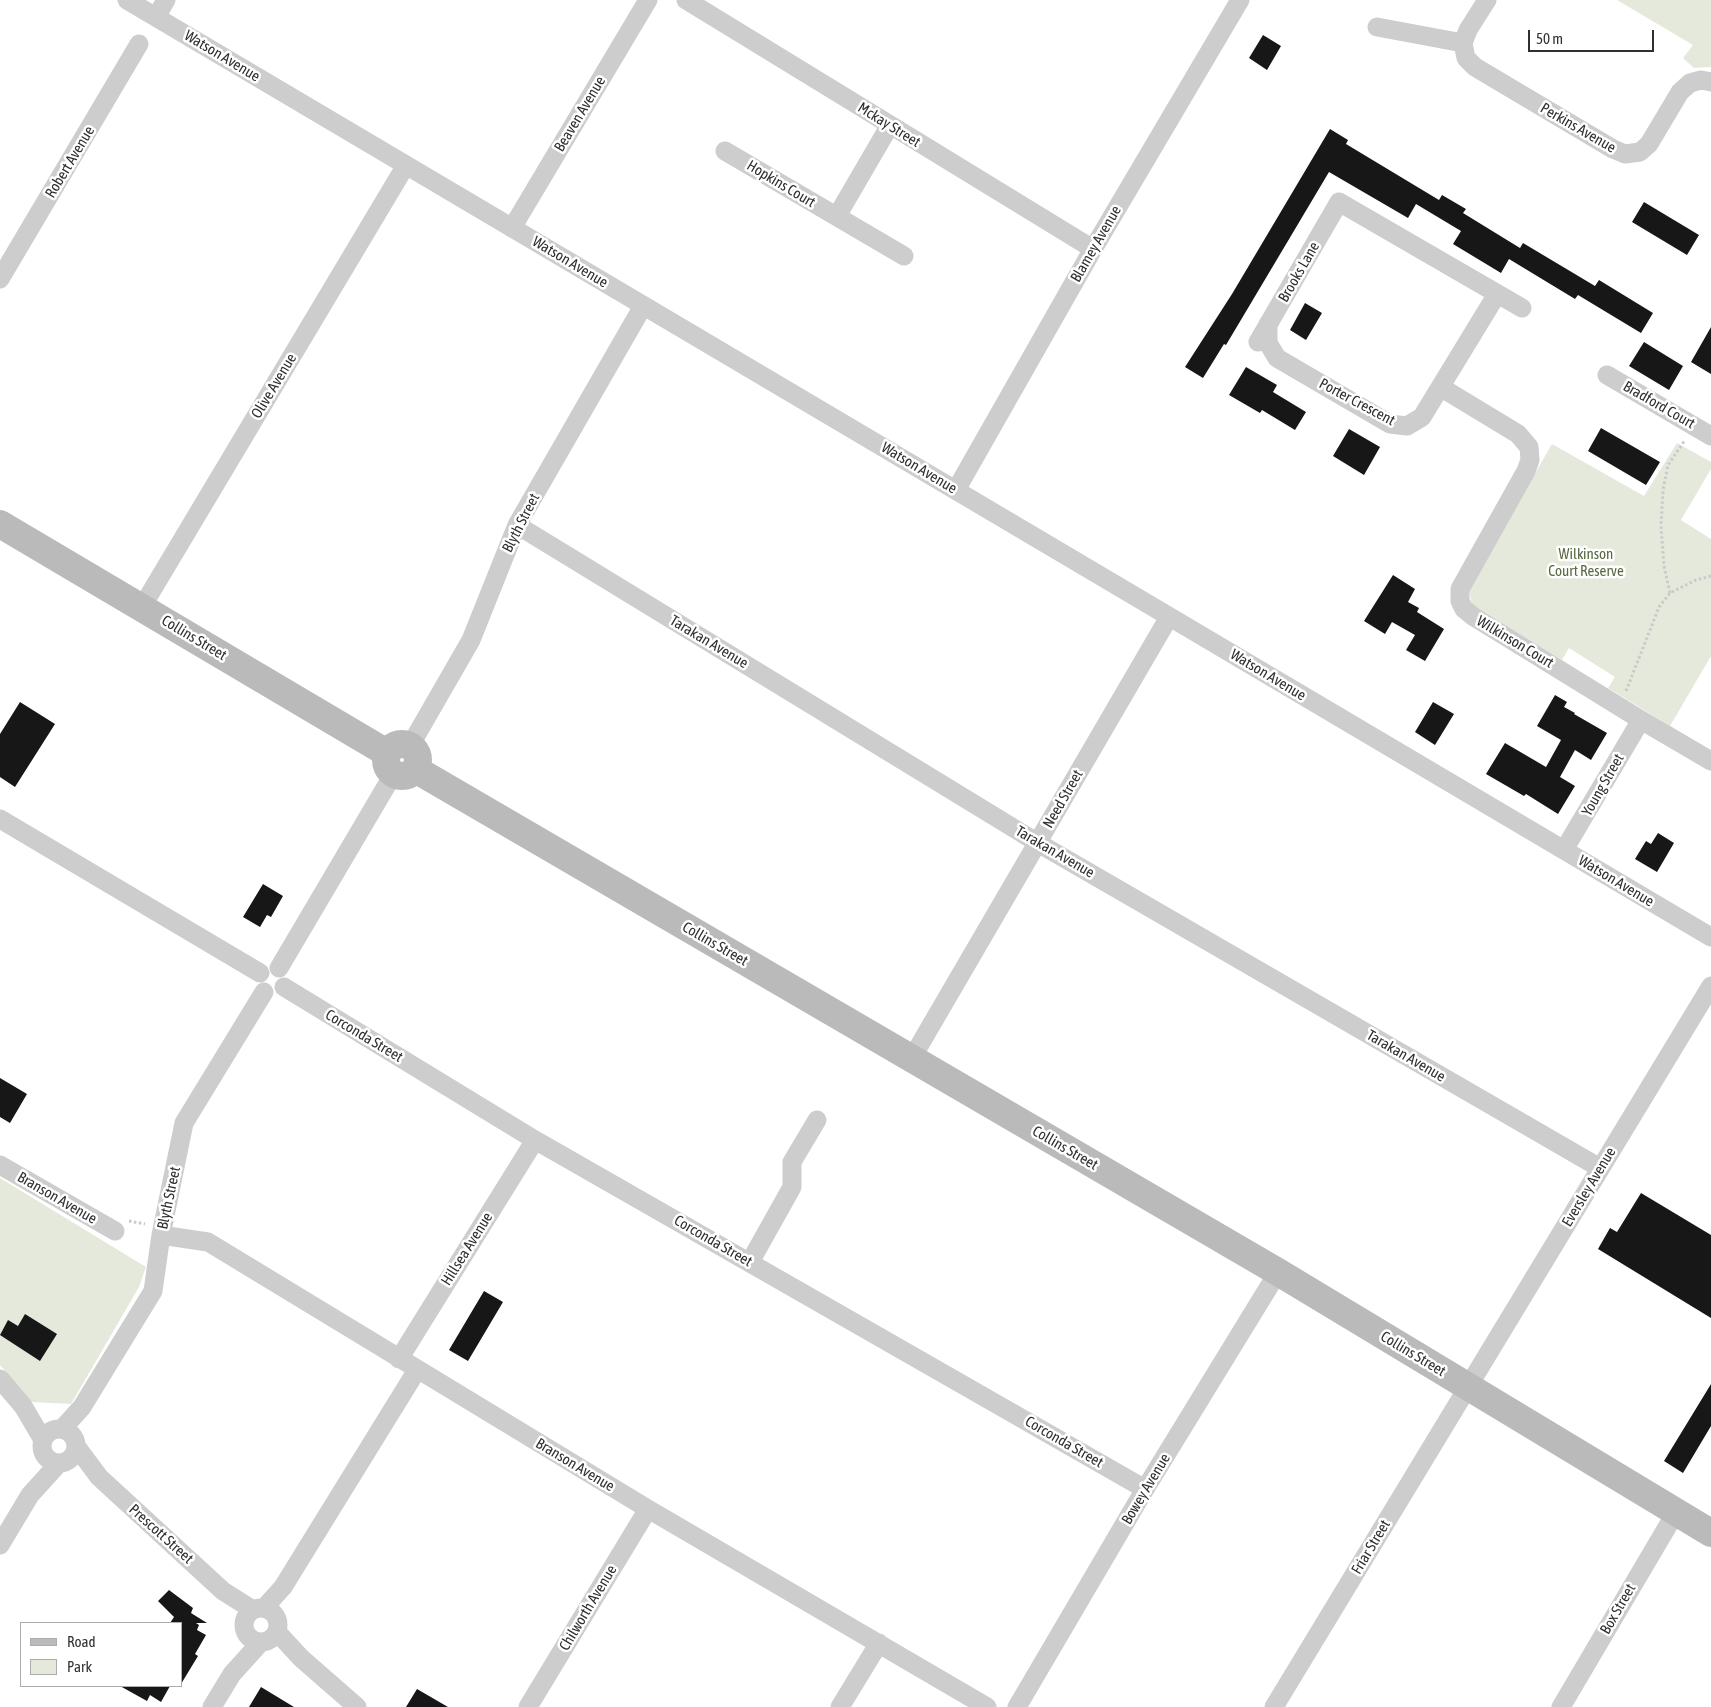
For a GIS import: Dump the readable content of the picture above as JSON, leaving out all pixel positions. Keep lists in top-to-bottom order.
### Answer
{
  "streets": {
    "street": [
      "Watson Avenue",
      "Beaven Avenue",
      "Mckay Street",
      "Perkins Avenue",
      "Robert Avenue",
      "Hopkins Court",
      "Blamey Avenue",
      "Brooks Lane",
      "Olive Avenue",
      "Porter Crescent",
      "Bradford Court",
      "Blyth Street",
      "Collins Street",
      "Tarakan Avenue",
      "Wilkinson Court",
      "Young Street",
      "Need Street",
      "Corconda Street",
      "Eversley Avenue",
      "Branson Avenue",
      "Hillsea Avenue",
      "Bowey Avenue",
      "Prescott Street",
      "Friar Street",
      "Chilworth Avenue",
      "Box Street"
    ]
  },
  "crossings": [
    ["Watson Avenue", "Beaven Avenue"],
    ["Watson Avenue", "Blamey Avenue"],
    ["Watson Avenue", "Olive Avenue"],
    ["Watson Avenue", "Blyth Street"],
    ["Watson Avenue", "Young Street"],
    ["Watson Avenue", "Need Street"],
    ["Mckay Street", "Blamey Avenue"],
    ["Brooks Lane", "Porter Crescent"],
    ["Olive Avenue", "Collins Street"],
    ["Porter Crescent", "Wilkinson Court"],
    ["Blyth Street", "Collins Street"],
    ["Blyth Street", "Tarakan Avenue"],
    ["Blyth Street", "Corconda Street"],
    ["Blyth Street", "Branson Avenue"],
    ["Blyth Street", "Prescott Street"],
    ["Collins Street", "Need Street"],
    ["Collins Street", "Eversley Avenue"],
    ["Collins Street", "Bowey Avenue"],
    ["Collins Street", "Friar Street"],
    ["Collins Street", "Box Street"],
    ["Tarakan Avenue", "Need Street"],
    ["Tarakan Avenue", "Eversley Avenue"],
    ["Wilkinson Court", "Young Street"],
    ["Corconda Street", "Hillsea Avenue"],
    ["Corconda Street", "Bowey Avenue"],
    ["Eversley Avenue", "Friar Street"],
    ["Branson Avenue", "Hillsea Avenue"],
    ["Branson Avenue", "Chilworth Avenue"]
  ],
  "parks": ["Wilkinson Court Reserve"],
  "legend": ["Road", "Park"],
  "scale_bar": "50 m"
}
